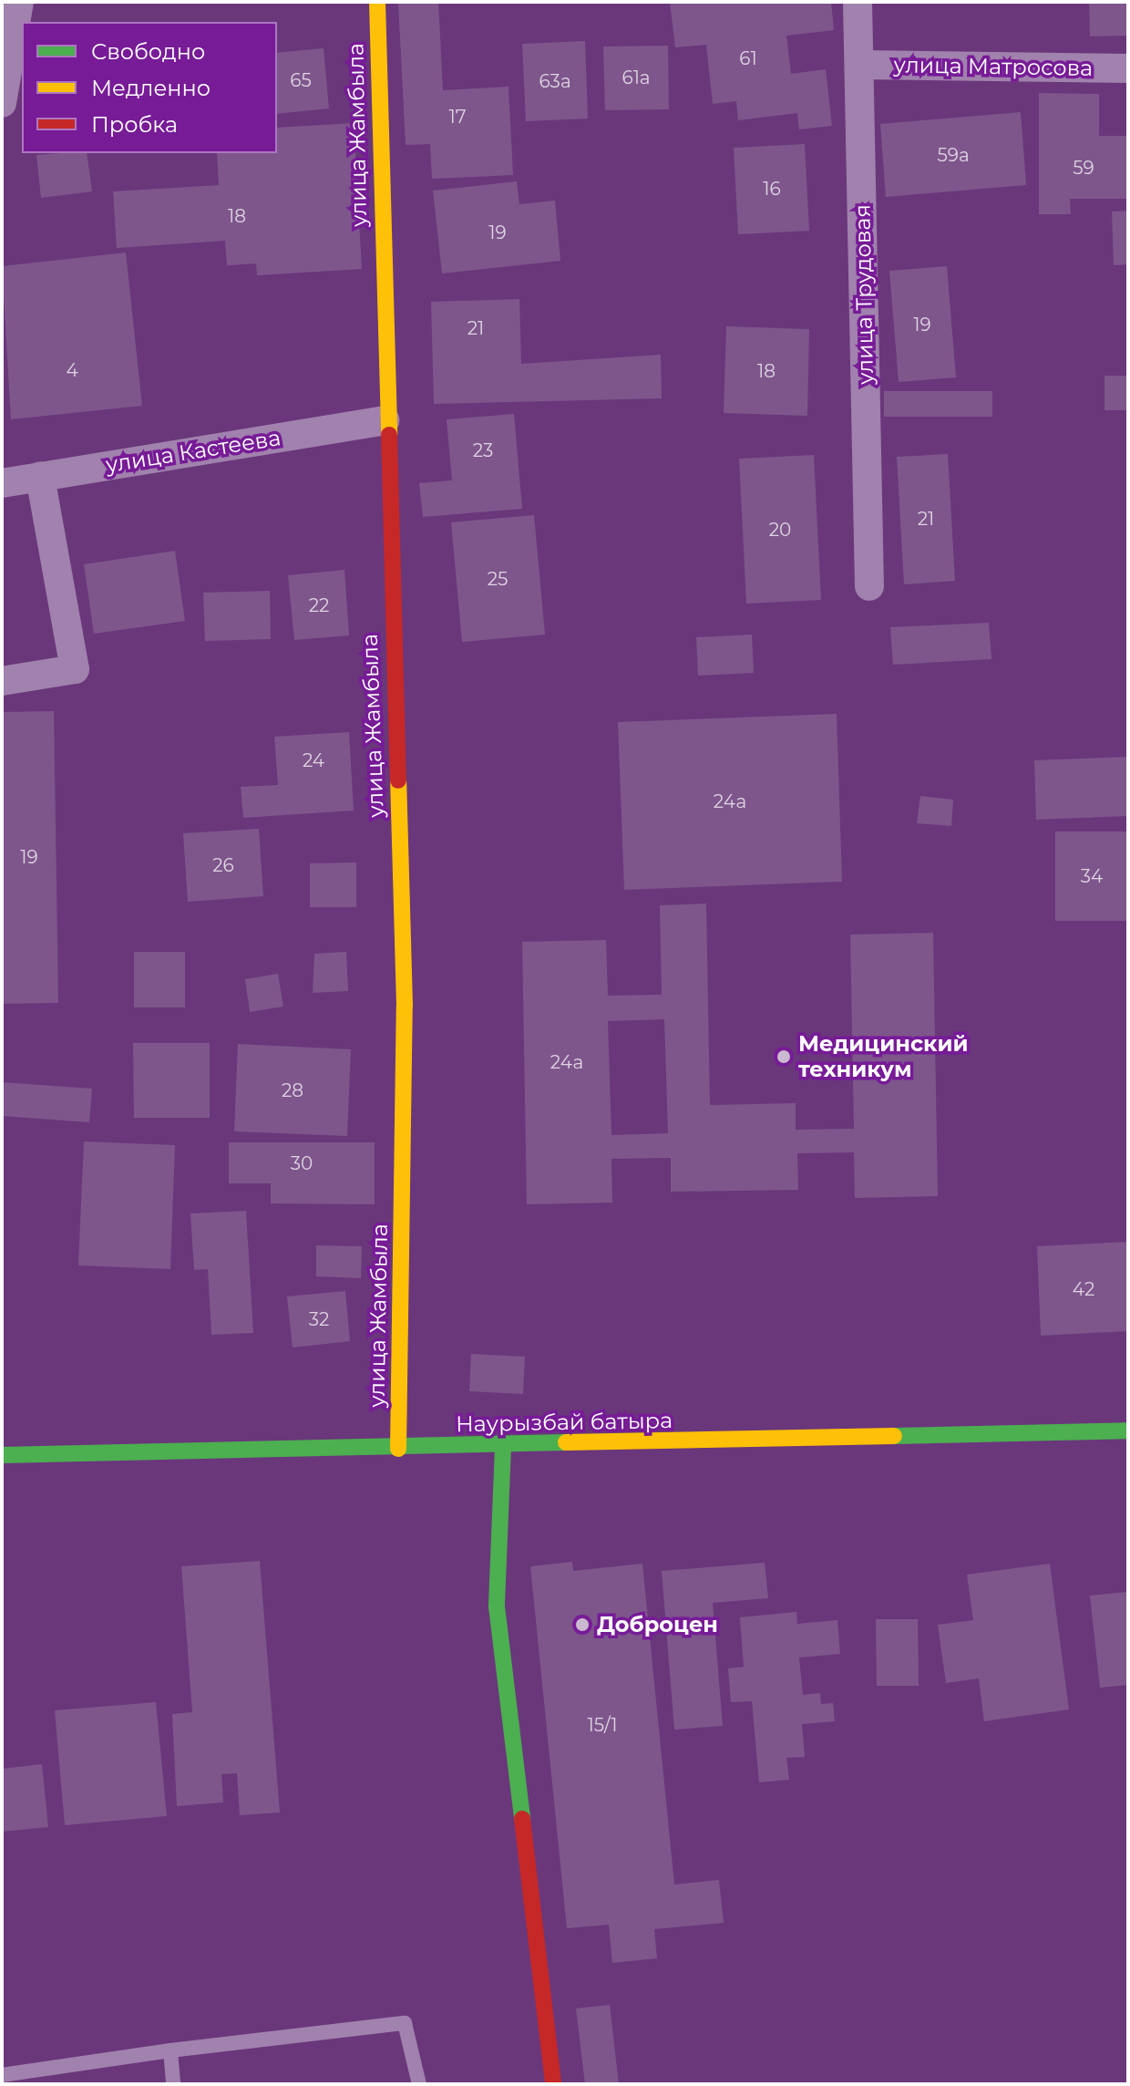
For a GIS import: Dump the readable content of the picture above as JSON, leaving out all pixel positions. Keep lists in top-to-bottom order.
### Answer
{
  "streets": {
    "street": [
      "улица Матросова",
      "улица Жамбыла",
      "улица Трудовая",
      "улица Кастеева",
      "Наурызбай батыра"
    ]
  },
  "crossings": [
    ["улица Матросова", "улица Трудовая"],
    ["улица Жамбыла", "улица Кастеева"],
    ["улица Жамбыла", "Наурызбай батыра"]
  ],
  "places": ["Медицинский техникум", "Доброцен"],
  "house_numbers": [
    "61",
    "61а",
    "65",
    "63а",
    "17",
    "59а",
    "59",
    "16",
    "18",
    "19",
    "19",
    "21",
    "4",
    "18",
    "23",
    "21",
    "20",
    "25",
    "22",
    "24",
    "24а",
    "19",
    "26",
    "34",
    "24а",
    "28",
    "30",
    "42",
    "32",
    "15/1"
  ],
  "legend": ["Свободно", "Медленно", "Пробка"]
}
